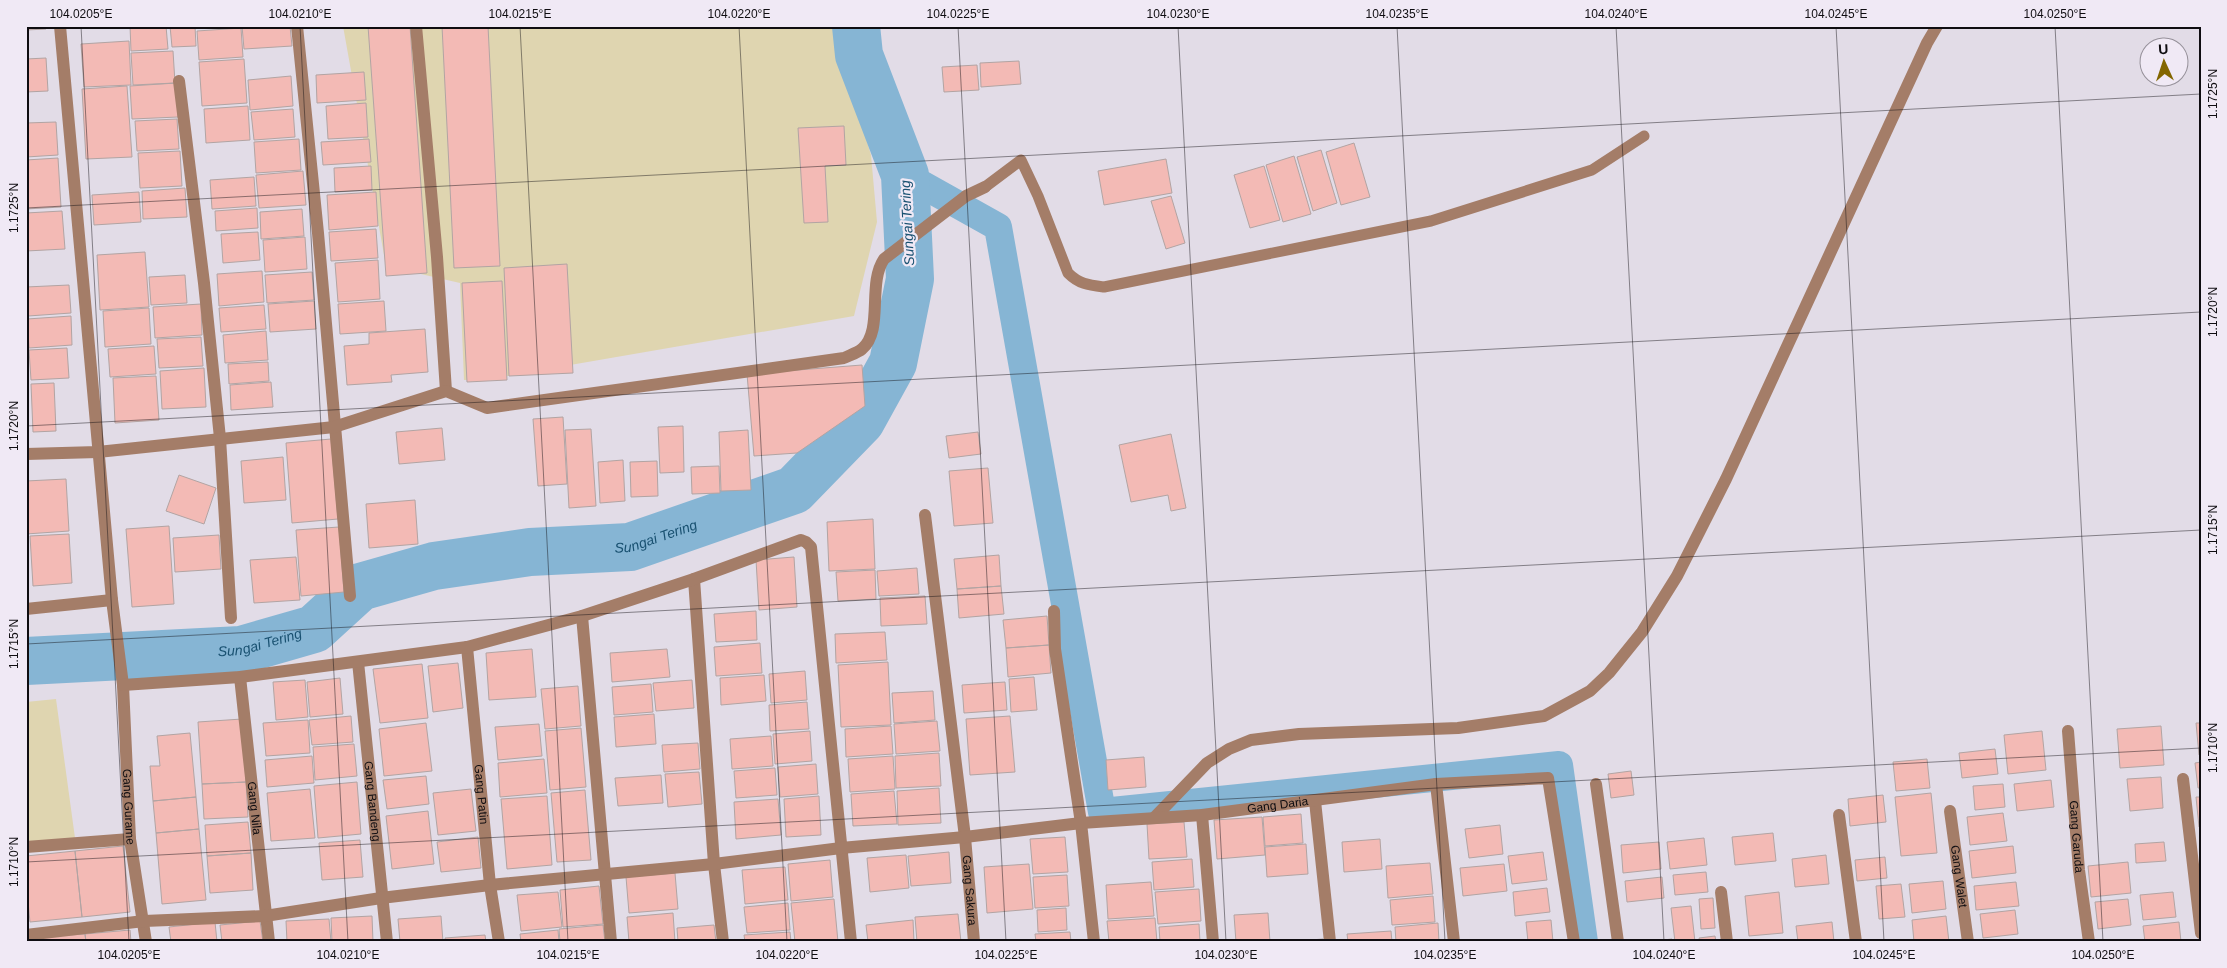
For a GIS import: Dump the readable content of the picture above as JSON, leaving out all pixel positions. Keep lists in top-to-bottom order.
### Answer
{
  "streets": {
    "street": [
      "Gang Patin",
      "Gang Bandeng",
      "Gang Gurame",
      "Gang Daria",
      "Gang Nila",
      "Gang Garuda",
      "Gang Walet",
      "Gang Sakura"
    ]
  },
  "crossings": [
    ["Gang Patin", "Gang Daria"],
    ["Gang Bandeng", "Gang Daria"],
    ["Gang Gurame", "Gang Daria"],
    ["Gang Daria", "Gang Nila"],
    ["Gang Daria", "Gang Sakura"]
  ],
  "water": ["Sungai Tering"],
  "north": "top",
  "coordinates": [
    "104.0205°E",
    "104.0210°E",
    "104.0215°E",
    "104.0220°E",
    "104.0225°E",
    "104.0230°E",
    "104.0235°E",
    "104.0240°E",
    "104.0245°E",
    "104.0250°E",
    "1.1725°N",
    "1.1720°N",
    "1.1715°N",
    "1.1710°N"
  ]
}
